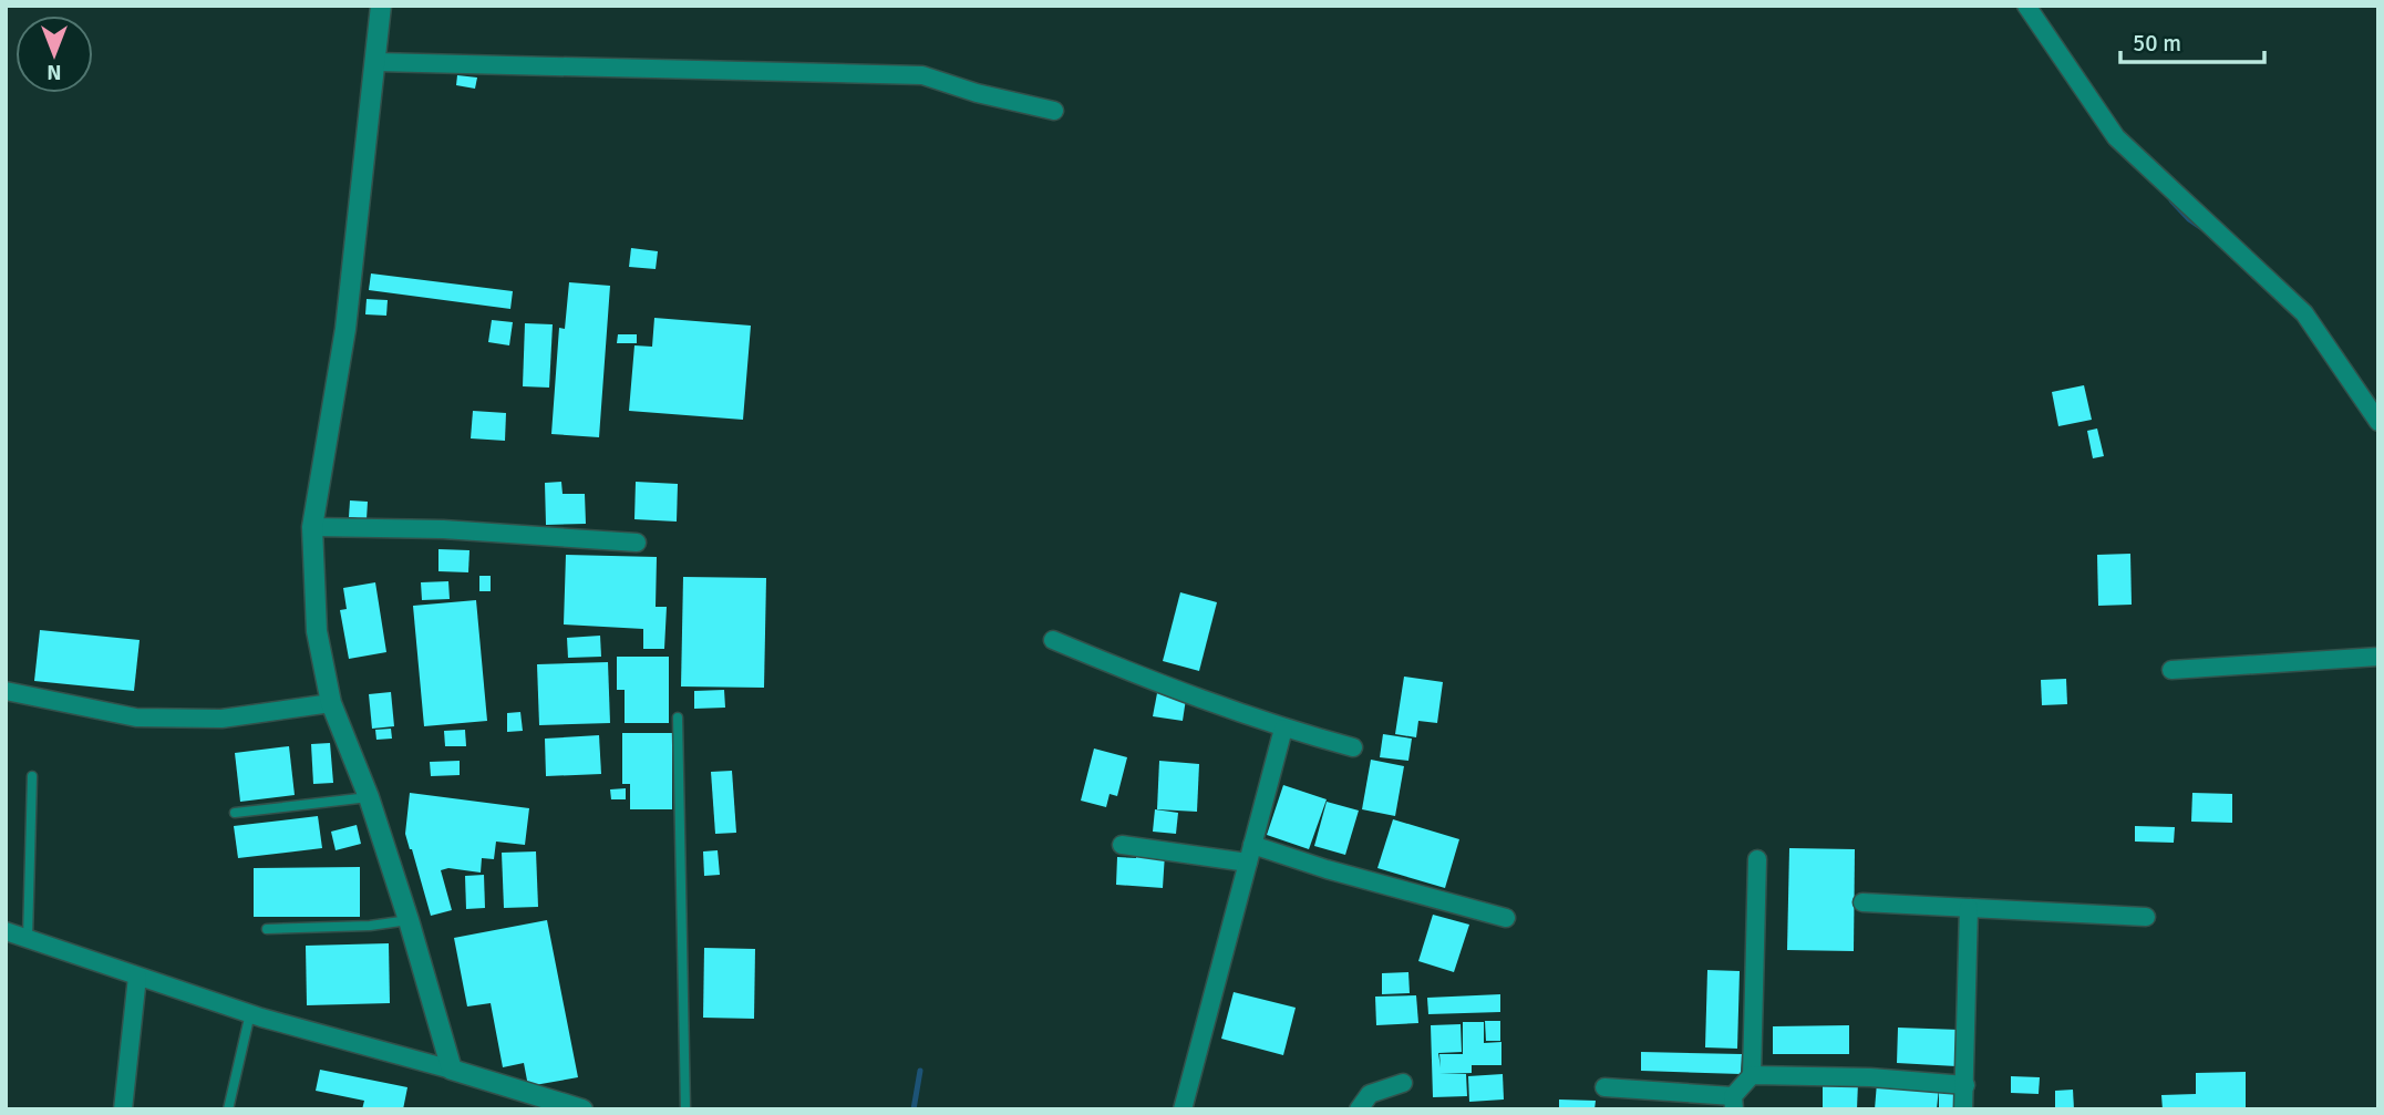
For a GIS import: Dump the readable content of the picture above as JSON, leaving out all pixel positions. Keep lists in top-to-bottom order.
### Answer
{
  "scale_bar": "50 m",
  "north": "bottom"
}
